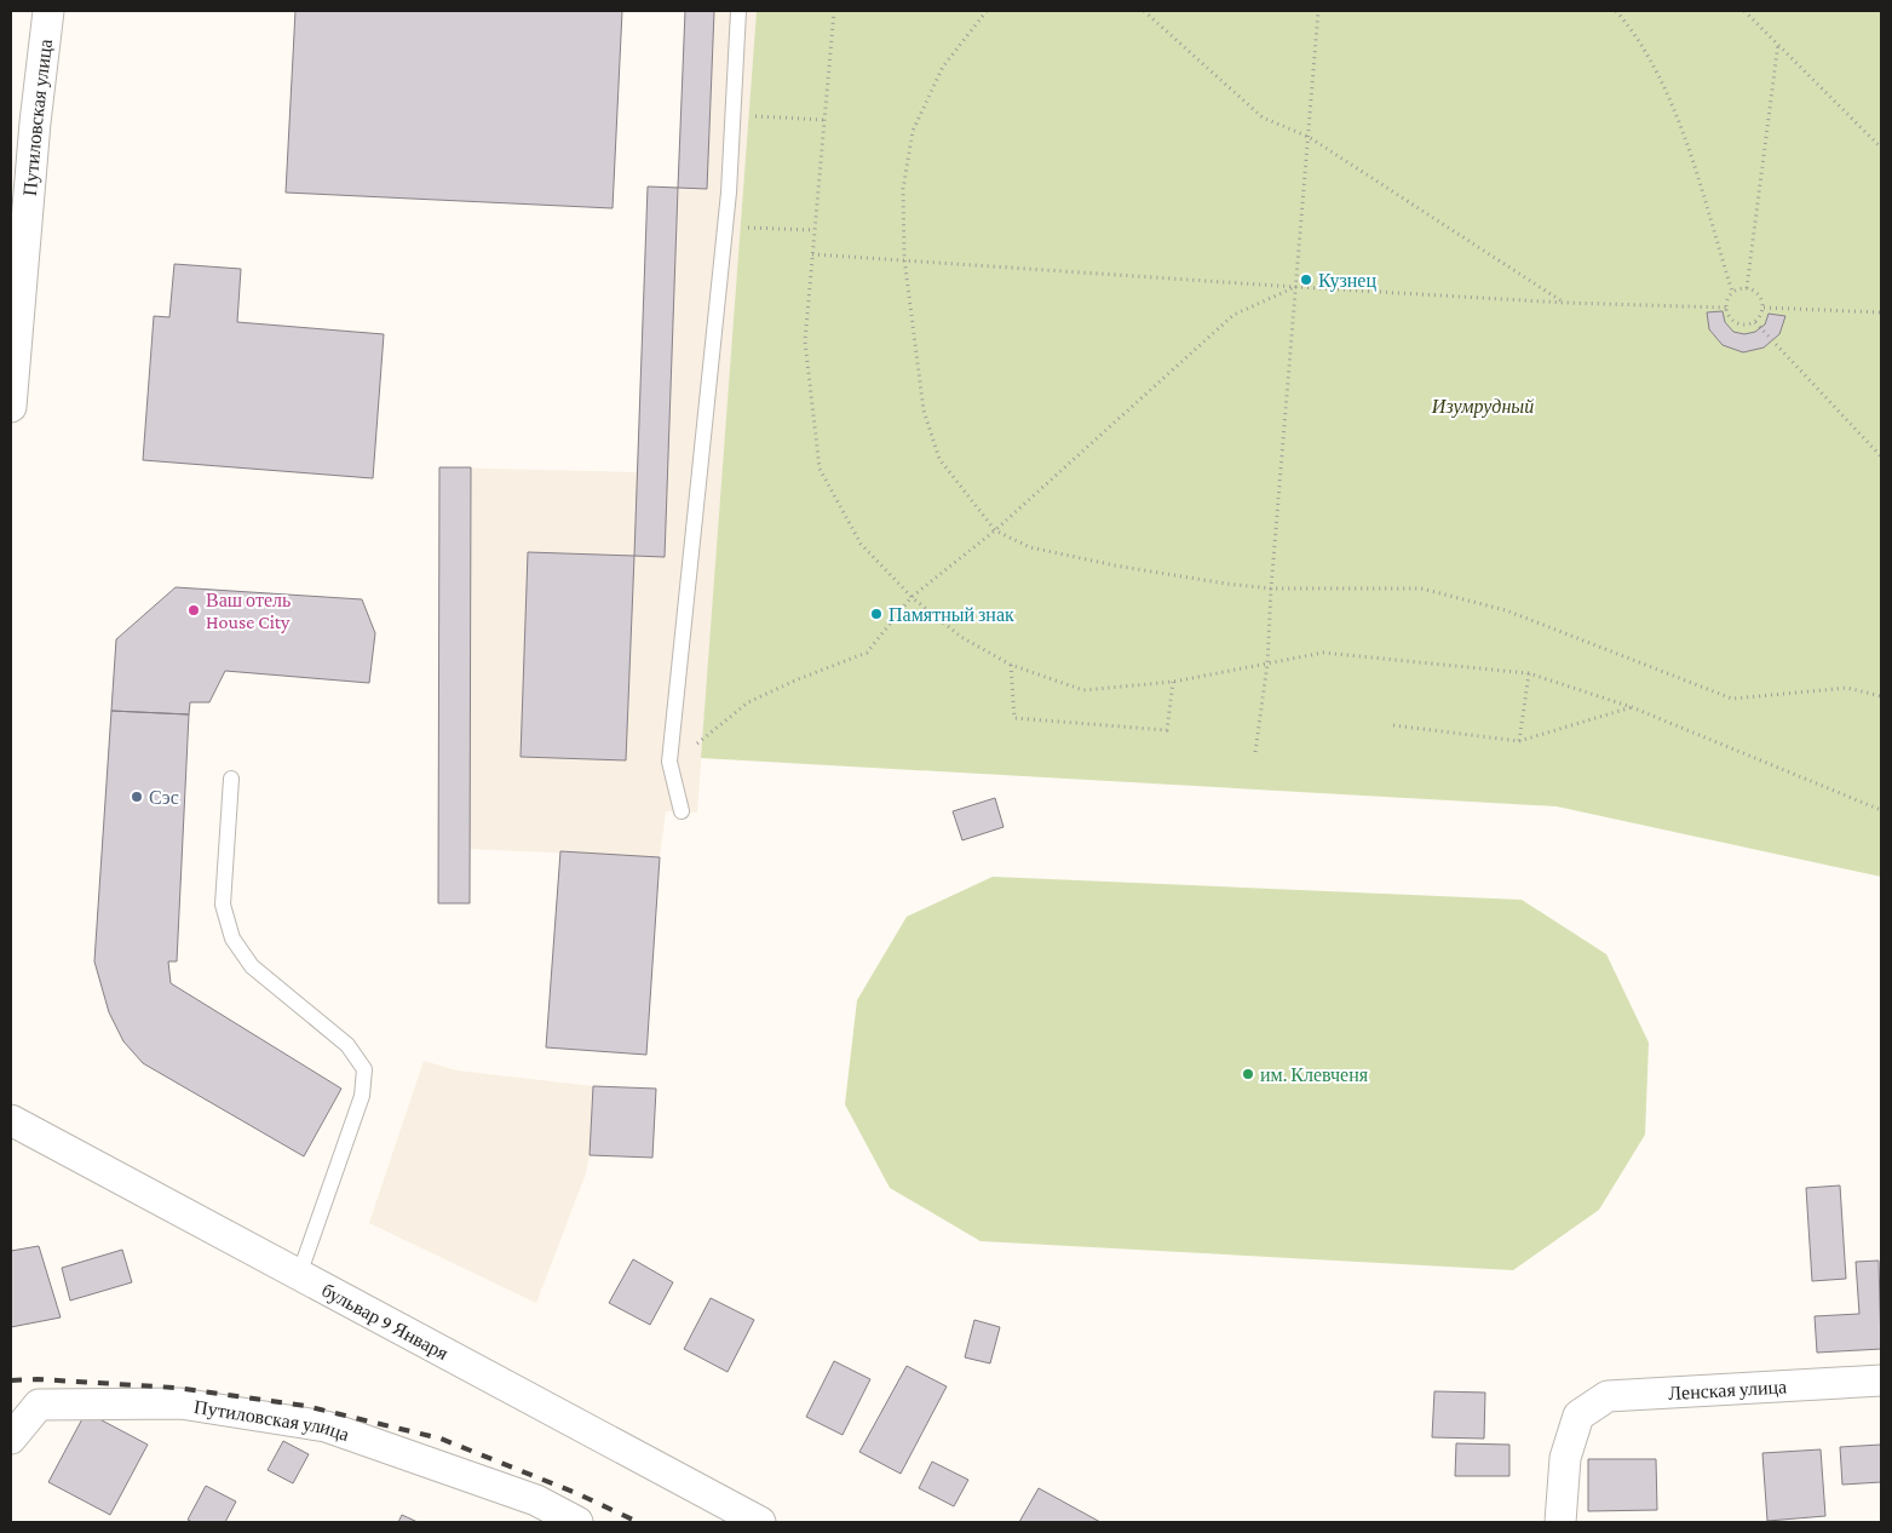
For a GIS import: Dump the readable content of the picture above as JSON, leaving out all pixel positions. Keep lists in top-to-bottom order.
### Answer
{
  "streets": {
    "street": ["Путиловская улица", "бульвар 9 Января", "Ленская улица"]
  },
  "parks": ["Изумрудный"],
  "places": [
    "Кузнец",
    "Ваш отель House City",
    "Памятный знак",
    "Сэс",
    "им. Клевченя"
  ]
}
